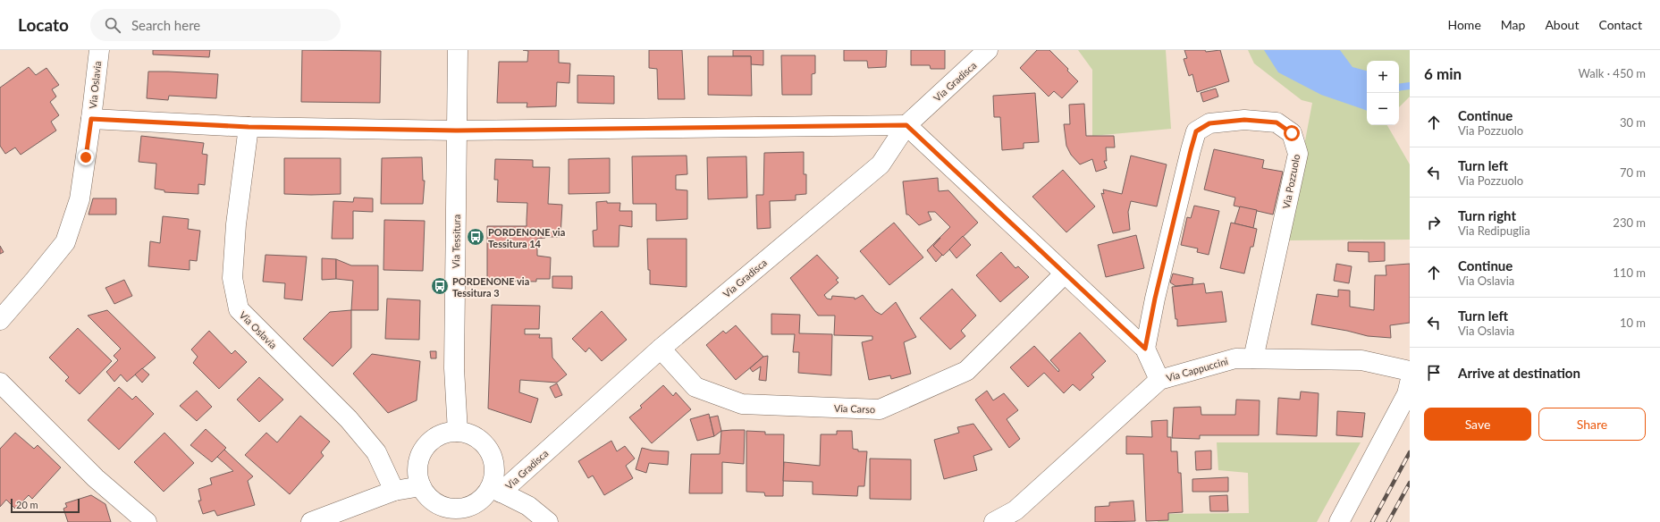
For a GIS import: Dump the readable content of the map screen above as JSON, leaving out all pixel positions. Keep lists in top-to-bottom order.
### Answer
{
  "streets": {
    "street": [
      "Via Gradisca",
      "Via Oslavia",
      "Via Pozzuolo",
      "Via Tessitura",
      "Via Cappuccini",
      "Via Carso"
    ]
  },
  "crossings": [
    ["Via Gradisca", "Via Oslavia"],
    ["Via Gradisca", "Via Tessitura"],
    ["Via Gradisca", "Via Carso"],
    ["Via Oslavia", "Via Tessitura"],
    ["Via Pozzuolo", "Via Cappuccini"]
  ],
  "places": {
    "bus stop": ["PORDENONE via Tessitura 14", "PORDENONE via Tessitura 3"]
  },
  "scale_bar": "20 m",
  "page": {
    "header": "Locato",
    "search": "Search here",
    "nav": [
      "Home",
      "Map",
      "About",
      "Contact"
    ],
    "heading": ["6 min", "Walk · 450 m"],
    "map_buttons": ["+", "−"],
    "list": [
      ["Continue", "Via Pozzuolo", "30 m"],
      ["Turn left", "Via Pozzuolo", "70 m"],
      ["Turn right", "Via Redipuglia", "230 m"],
      ["Continue", "Via Oslavia", "110 m"],
      ["Turn left", "Via Oslavia", "10 m"],
      "Arrive at destination"
    ],
    "buttons": ["Save", "Share"],
    "scale": "20 m"
  }
}
